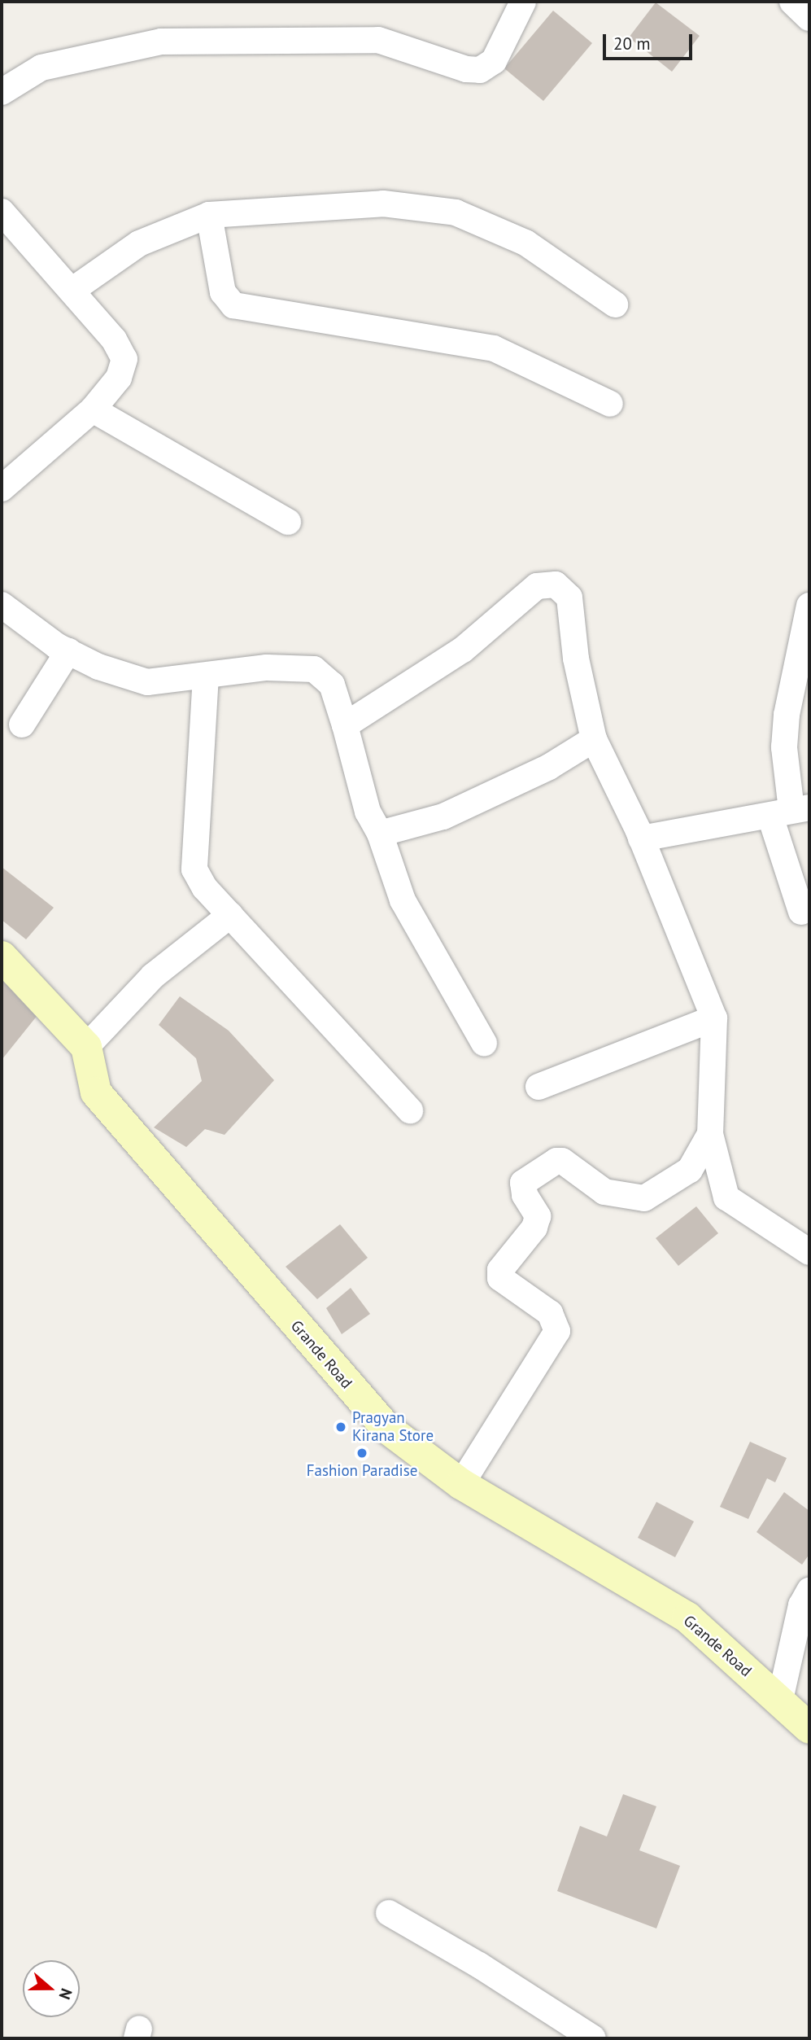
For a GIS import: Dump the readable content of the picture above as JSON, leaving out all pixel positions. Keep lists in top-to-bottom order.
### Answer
{
  "streets": {
    "street": ["Grande Road"]
  },
  "places": ["Pragyan Kirana Store", "Fashion Paradise"],
  "scale_bar": "20 m",
  "north": "right"
}
